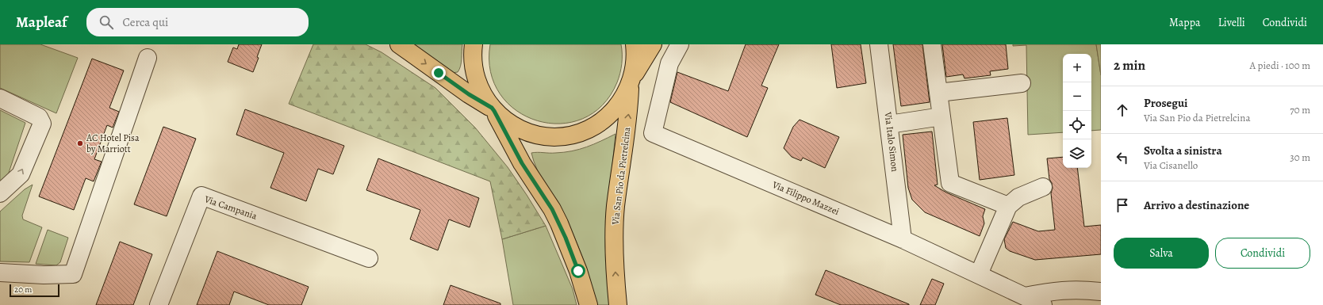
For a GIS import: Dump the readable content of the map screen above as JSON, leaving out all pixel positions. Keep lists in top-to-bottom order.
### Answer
{
  "streets": {
    "main road": ["Via San Pio da Pietrelcina"],
    "street": ["Via Italo Simon", "Via Filippo Mazzei", "Via Campania"]
  },
  "crossings": [
    ["Via Italo Simon", "Via Filippo Mazzei"]
  ],
  "one_way": ["Via San Pio da Pietrelcina"],
  "places": ["AC Hotel Pisa by Marriott"],
  "scale_bar": "20 m",
  "page": {
    "header": "Mapleaf",
    "search": "Cerca qui",
    "nav": ["Mappa", "Livelli", "Condividi"],
    "heading": ["2 min", "A piedi · 100 m"],
    "map_buttons": ["+", "−"],
    "list": [
      ["Prosegui", "Via San Pio da Pietrelcina", "70 m"],
      ["Svolta a sinistra", "Via Cisanello", "30 m"],
      "Arrivo a destinazione"
    ],
    "buttons": ["Salva", "Condividi"],
    "scale": "20 m"
  }
}
